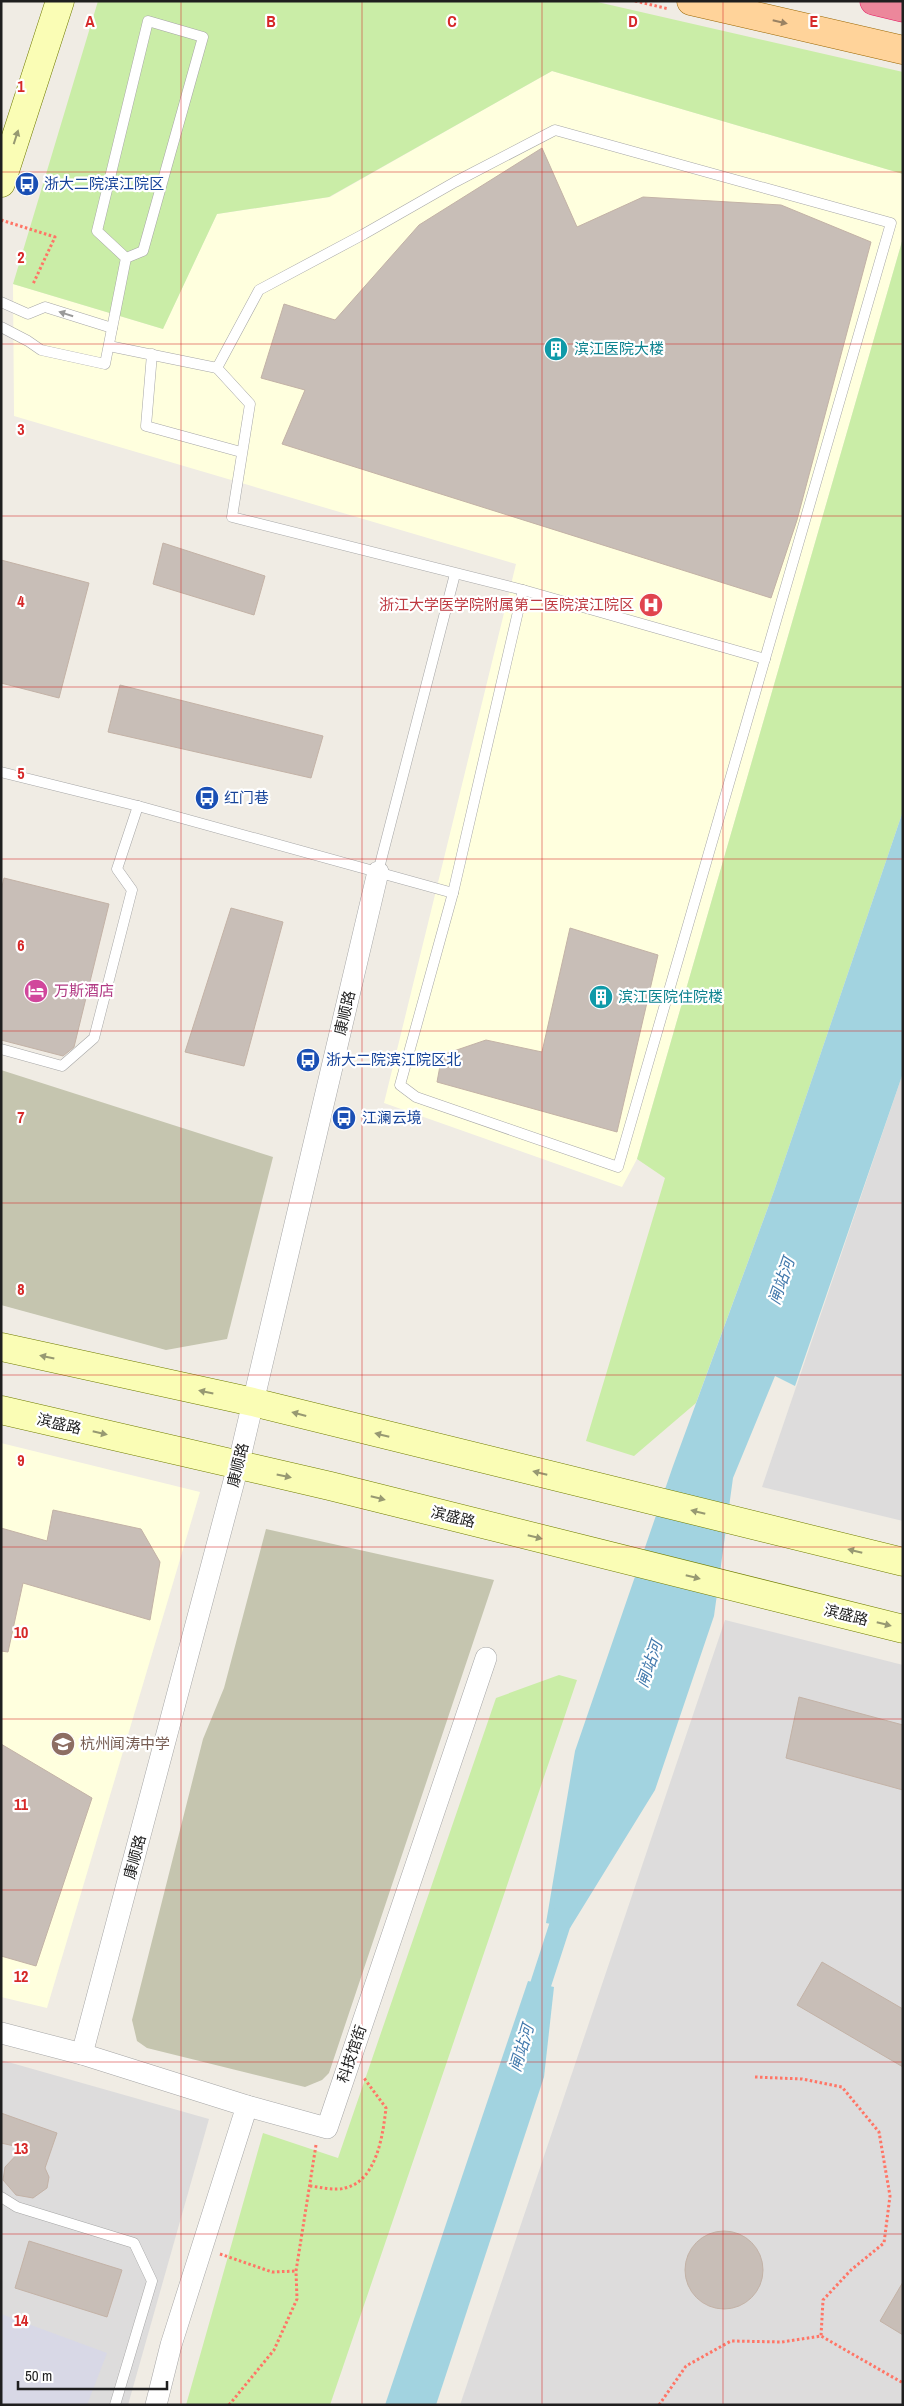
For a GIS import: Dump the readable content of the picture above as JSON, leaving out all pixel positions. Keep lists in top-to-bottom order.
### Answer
{
  "streets": {
    "main road": ["滨盛路"],
    "street": ["康顺路", "科技馆街"]
  },
  "crossings": [
    ["康顺路", "滨盛路"]
  ],
  "water": ["闸站河"],
  "places": {
    "bus stop": [
      "浙大二院滨江院区",
      "红门巷",
      "浙大二院滨江院区北",
      "江澜云境"
    ],
    "building": ["滨江医院大楼", "滨江医院住院楼"],
    "hospital": ["浙江大学医学院附属第二医院滨江院区"],
    "hotel": ["万斯酒店"],
    "school or university": ["杭州闻涛中学"]
  },
  "scale_bar": "50 m",
  "grid": {
    "columns": [
      "A",
      "B",
      "C",
      "D",
      "E"
    ],
    "rows": [
      "1",
      "2",
      "3",
      "4",
      "5",
      "6",
      "7",
      "8",
      "9",
      "10",
      "11",
      "12",
      "13",
      "14"
    ]
  }
}
